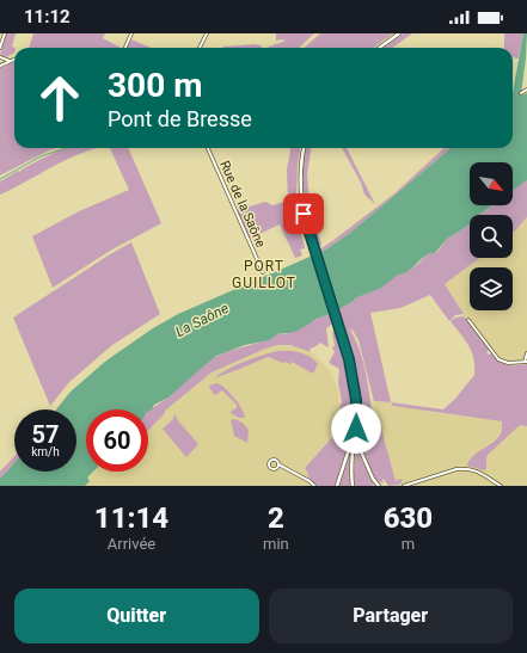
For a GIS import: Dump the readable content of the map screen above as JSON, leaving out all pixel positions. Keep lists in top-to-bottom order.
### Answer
{
  "streets": {
    "street": ["Rue de la Saône"]
  },
  "districts": ["PORT GUILLOT"],
  "water": ["La Saône"],
  "north": "bottom right",
  "page": {
    "status": "11:12",
    "turn": ["300 m", "Pont de Bresse"],
    "speed": "57 km/h",
    "limit": "60",
    "eta": [
      "11:14",
      "Arrivée",
      "2",
      "min",
      "630",
      "m"
    ],
    "buttons": ["Quitter", "Partager"]
  }
}
